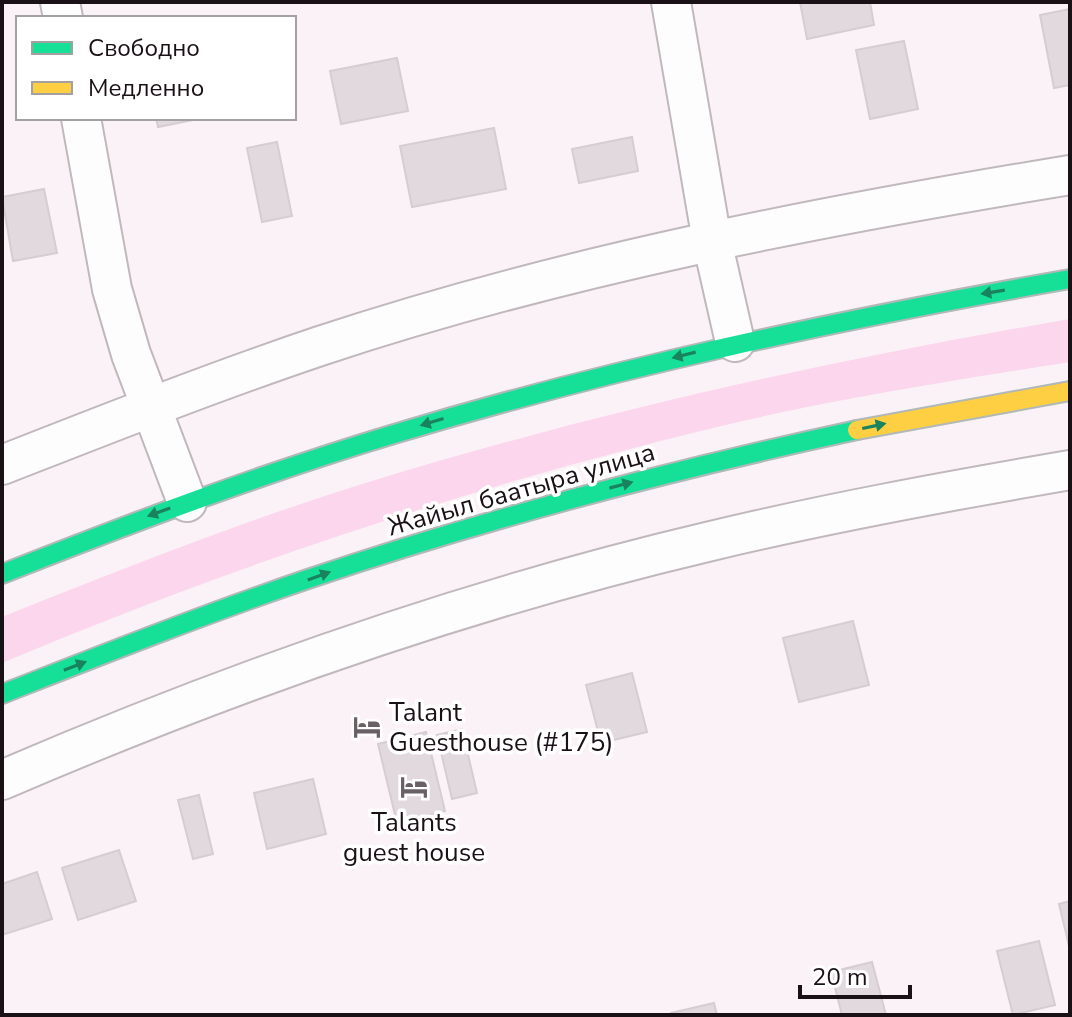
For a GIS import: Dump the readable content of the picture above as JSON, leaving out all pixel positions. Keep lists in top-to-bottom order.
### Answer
{
  "streets": {
    "main road": ["Жайыл баатыра улица"]
  },
  "places": {
    "hotel": ["Talant Guesthouse (#175)", "Talants guest house"]
  },
  "legend": ["Свободно", "Медленно"],
  "scale_bar": "20 m"
}
